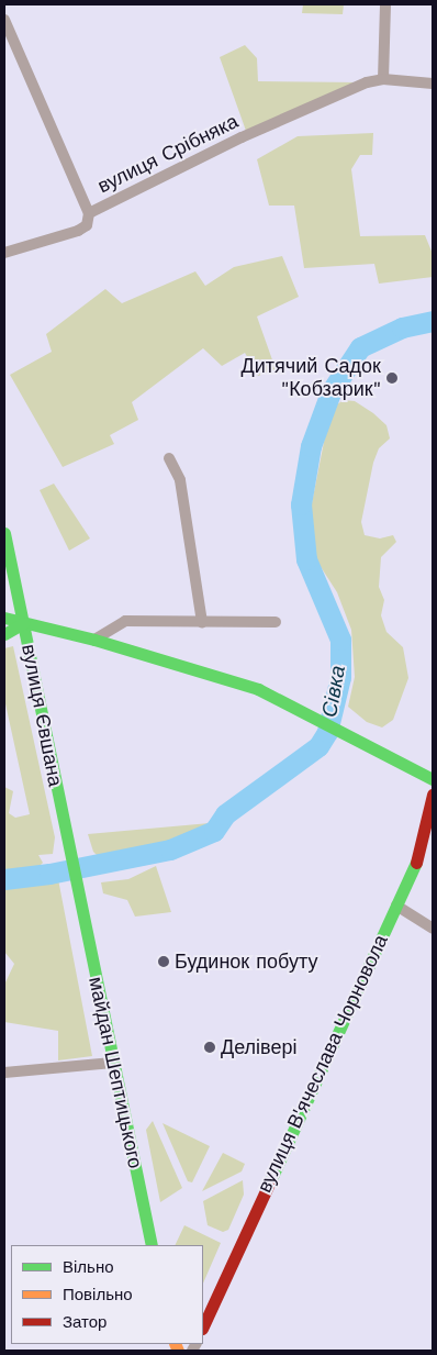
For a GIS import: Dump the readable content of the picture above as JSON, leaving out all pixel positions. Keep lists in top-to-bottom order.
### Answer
{
  "streets": {
    "street": [
      "вулиця Срібняка",
      "вулиця Євшана",
      "вулиця В'ячеслава Чорновола",
      "майдан Шептицького"
    ]
  },
  "crossings": [
    ["вулиця Євшана", "майдан Шептицького"]
  ],
  "water": ["Сівка"],
  "places": ["Дитячий Садок \"Кобзарик\"", "Будинок побуту", "Делівері"],
  "legend": ["Вільно", "Повільно", "Затор"]
}
